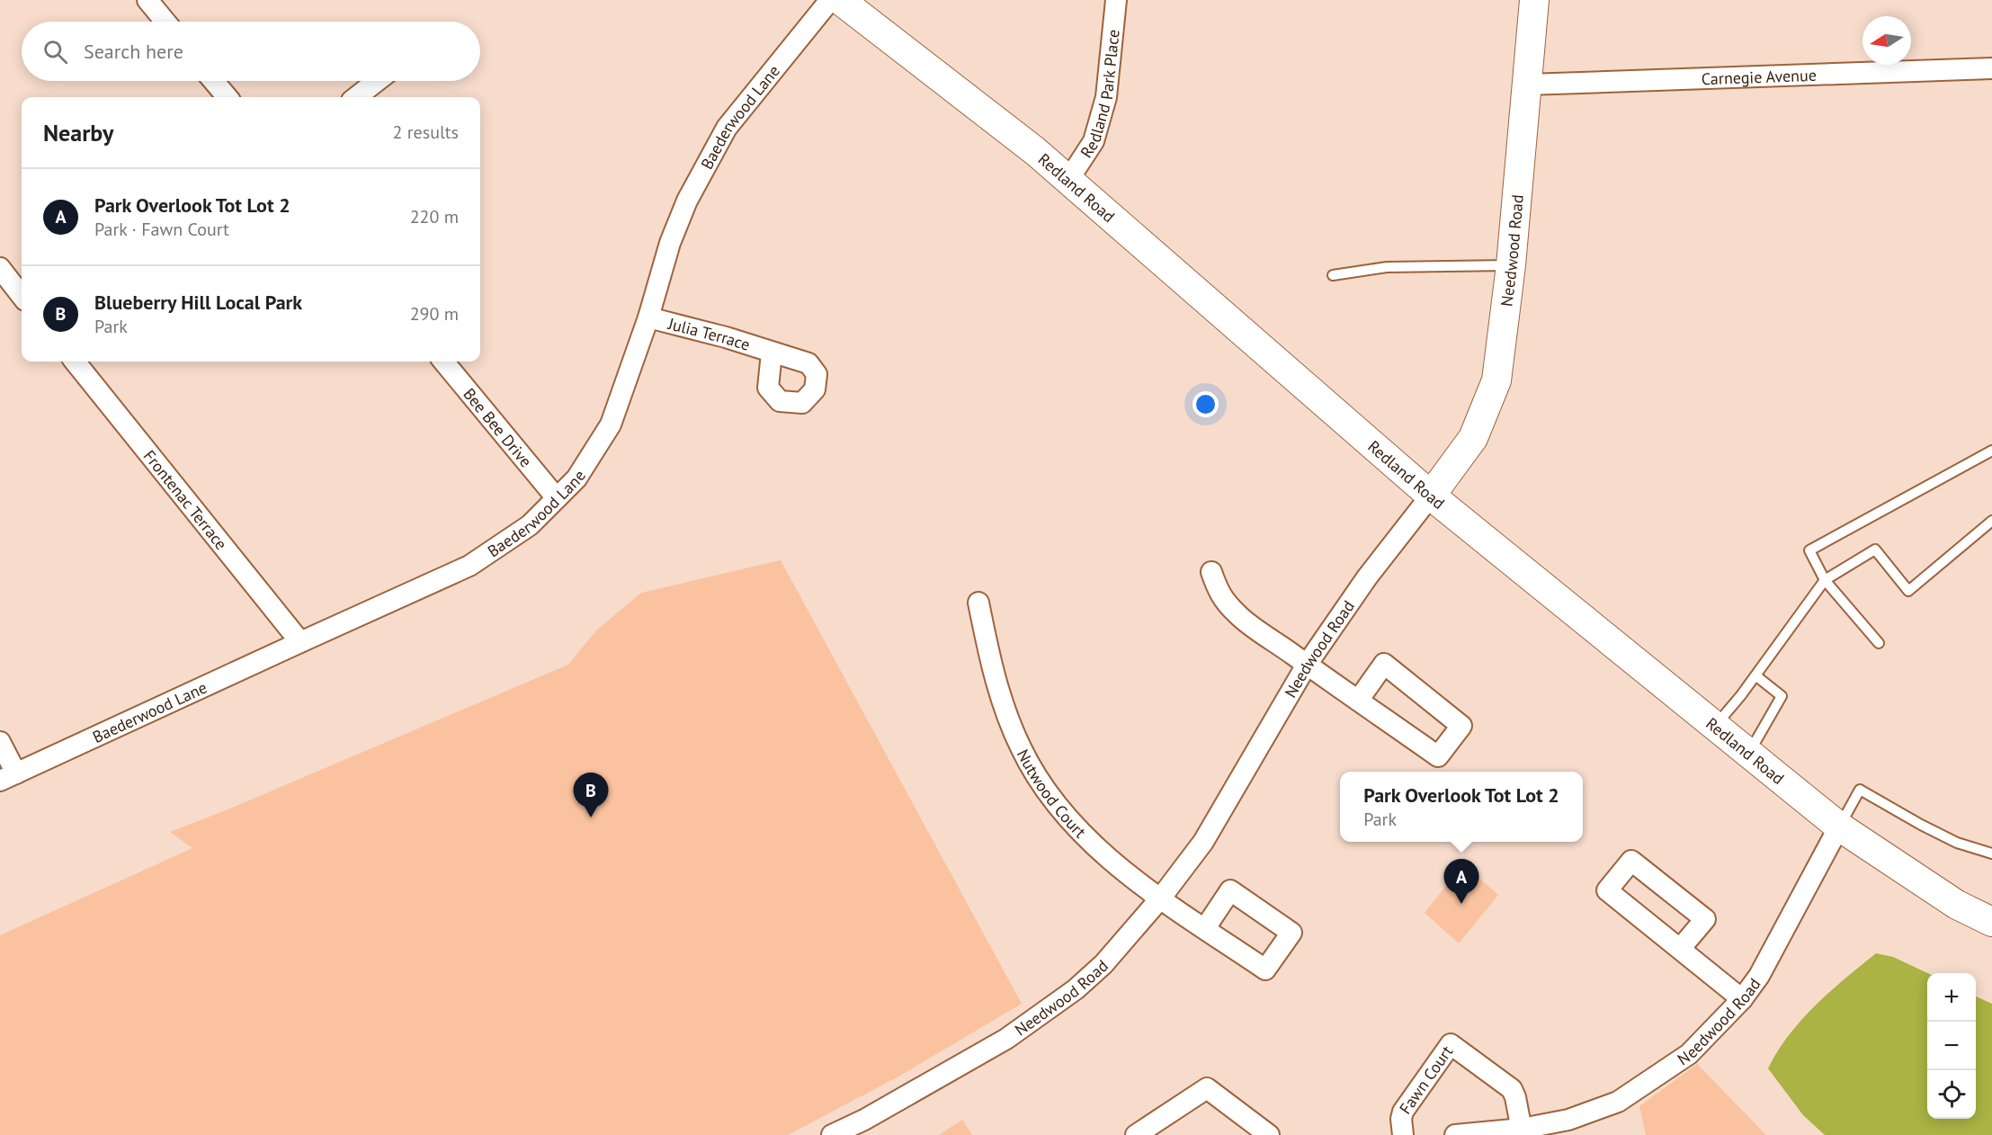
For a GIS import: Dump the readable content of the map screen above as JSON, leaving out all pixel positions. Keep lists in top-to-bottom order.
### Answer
{
  "streets": {
    "main road": ["Redland Road", "Needwood Road"],
    "street": [
      "Carnegie Avenue",
      "Redland Park Place",
      "Baederwood Lane",
      "Julia Terrace",
      "Bee Bee Drive",
      "Frontenac Terrace",
      "Nutwood Court",
      "Fawn Court"
    ]
  },
  "crossings": [
    ["Carnegie Avenue", "Needwood Road"],
    ["Redland Park Place", "Redland Road"],
    ["Baederwood Lane", "Julia Terrace"],
    ["Baederwood Lane", "Bee Bee Drive"],
    ["Baederwood Lane", "Frontenac Terrace"],
    ["Redland Road", "Needwood Road"],
    ["Needwood Road", "Nutwood Court"],
    ["Needwood Road", "Fawn Court"]
  ],
  "north": "left",
  "page": {
    "search": "Search here",
    "heading": ["Nearby", "2 results"],
    "list": [
      {
        "mark": "A",
        "name": "Park Overlook Tot Lot 2",
        "note": "Park · Fawn Court",
        "value": "220 m"
      },
      {
        "mark": "B",
        "name": "Blueberry Hill Local Park",
        "note": "Park",
        "value": "290 m"
      }
    ],
    "popup": ["Park Overlook Tot Lot 2", "Park"],
    "pins": ["B", "A"],
    "map_buttons": ["+", "−"]
  }
}
